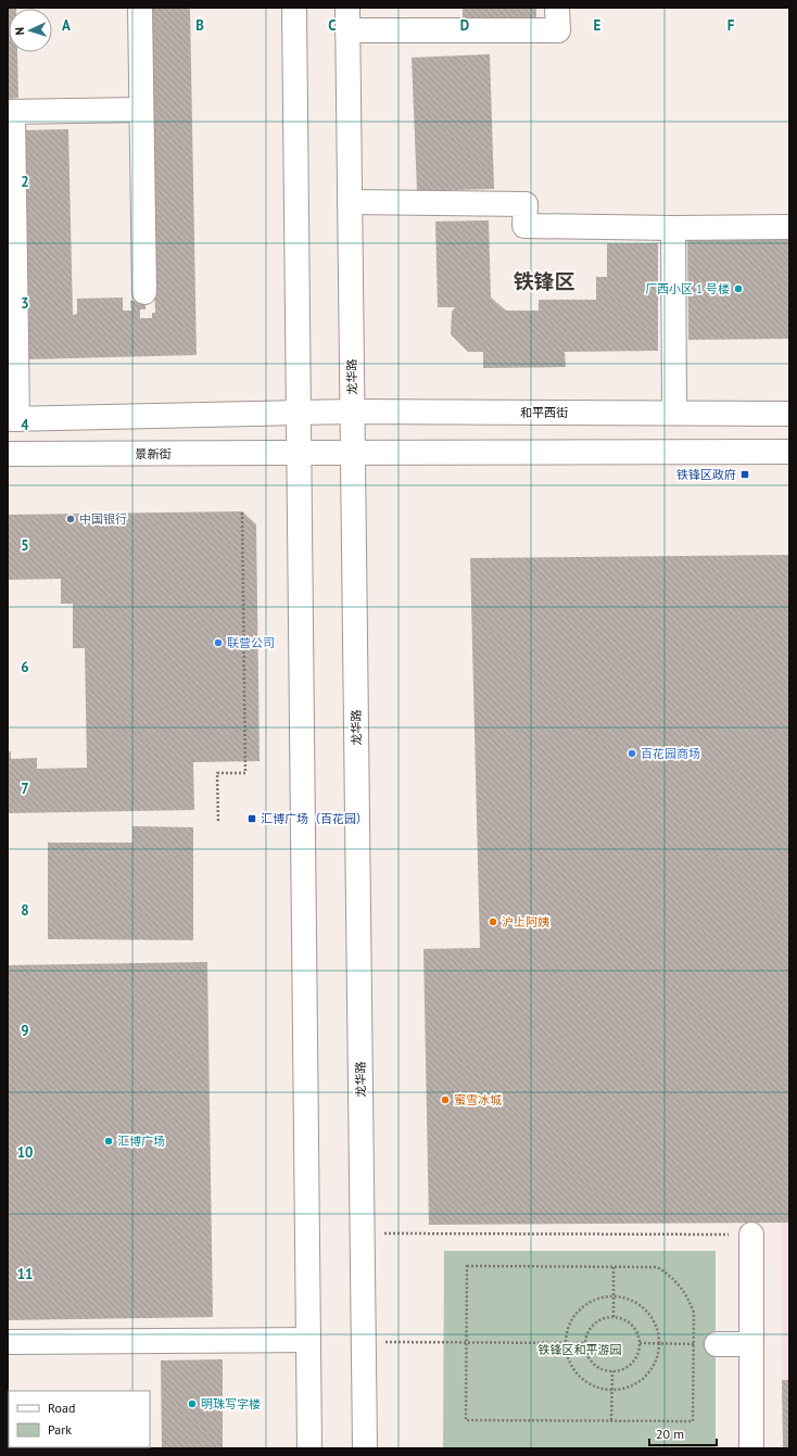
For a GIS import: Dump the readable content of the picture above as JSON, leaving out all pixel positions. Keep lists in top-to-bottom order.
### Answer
{
  "streets": {
    "main road": ["龙华路", "和平西街", "景新街"]
  },
  "crossings": [
    ["龙华路", "和平西街"]
  ],
  "districts": ["铁锋区"],
  "parks": ["铁锋区和平游园"],
  "places": {
    "other": [
      "厂西小区 1 号楼",
      "中国银行",
      "联营公司",
      "百花园商场",
      "沪上阿姨",
      "蜜雪冰城",
      "汇博广场",
      "明珠写字楼"
    ],
    "transit": ["铁锋区政府", "汇博广场（百花园）"]
  },
  "legend": ["Road", "Park"],
  "scale_bar": "20 m",
  "north": "left",
  "grid": {
    "columns": [
      "A",
      "B",
      "C",
      "D",
      "E",
      "F"
    ],
    "rows": [
      "2",
      "3",
      "4",
      "5",
      "6",
      "7",
      "8",
      "9",
      "10",
      "11"
    ]
  }
}
